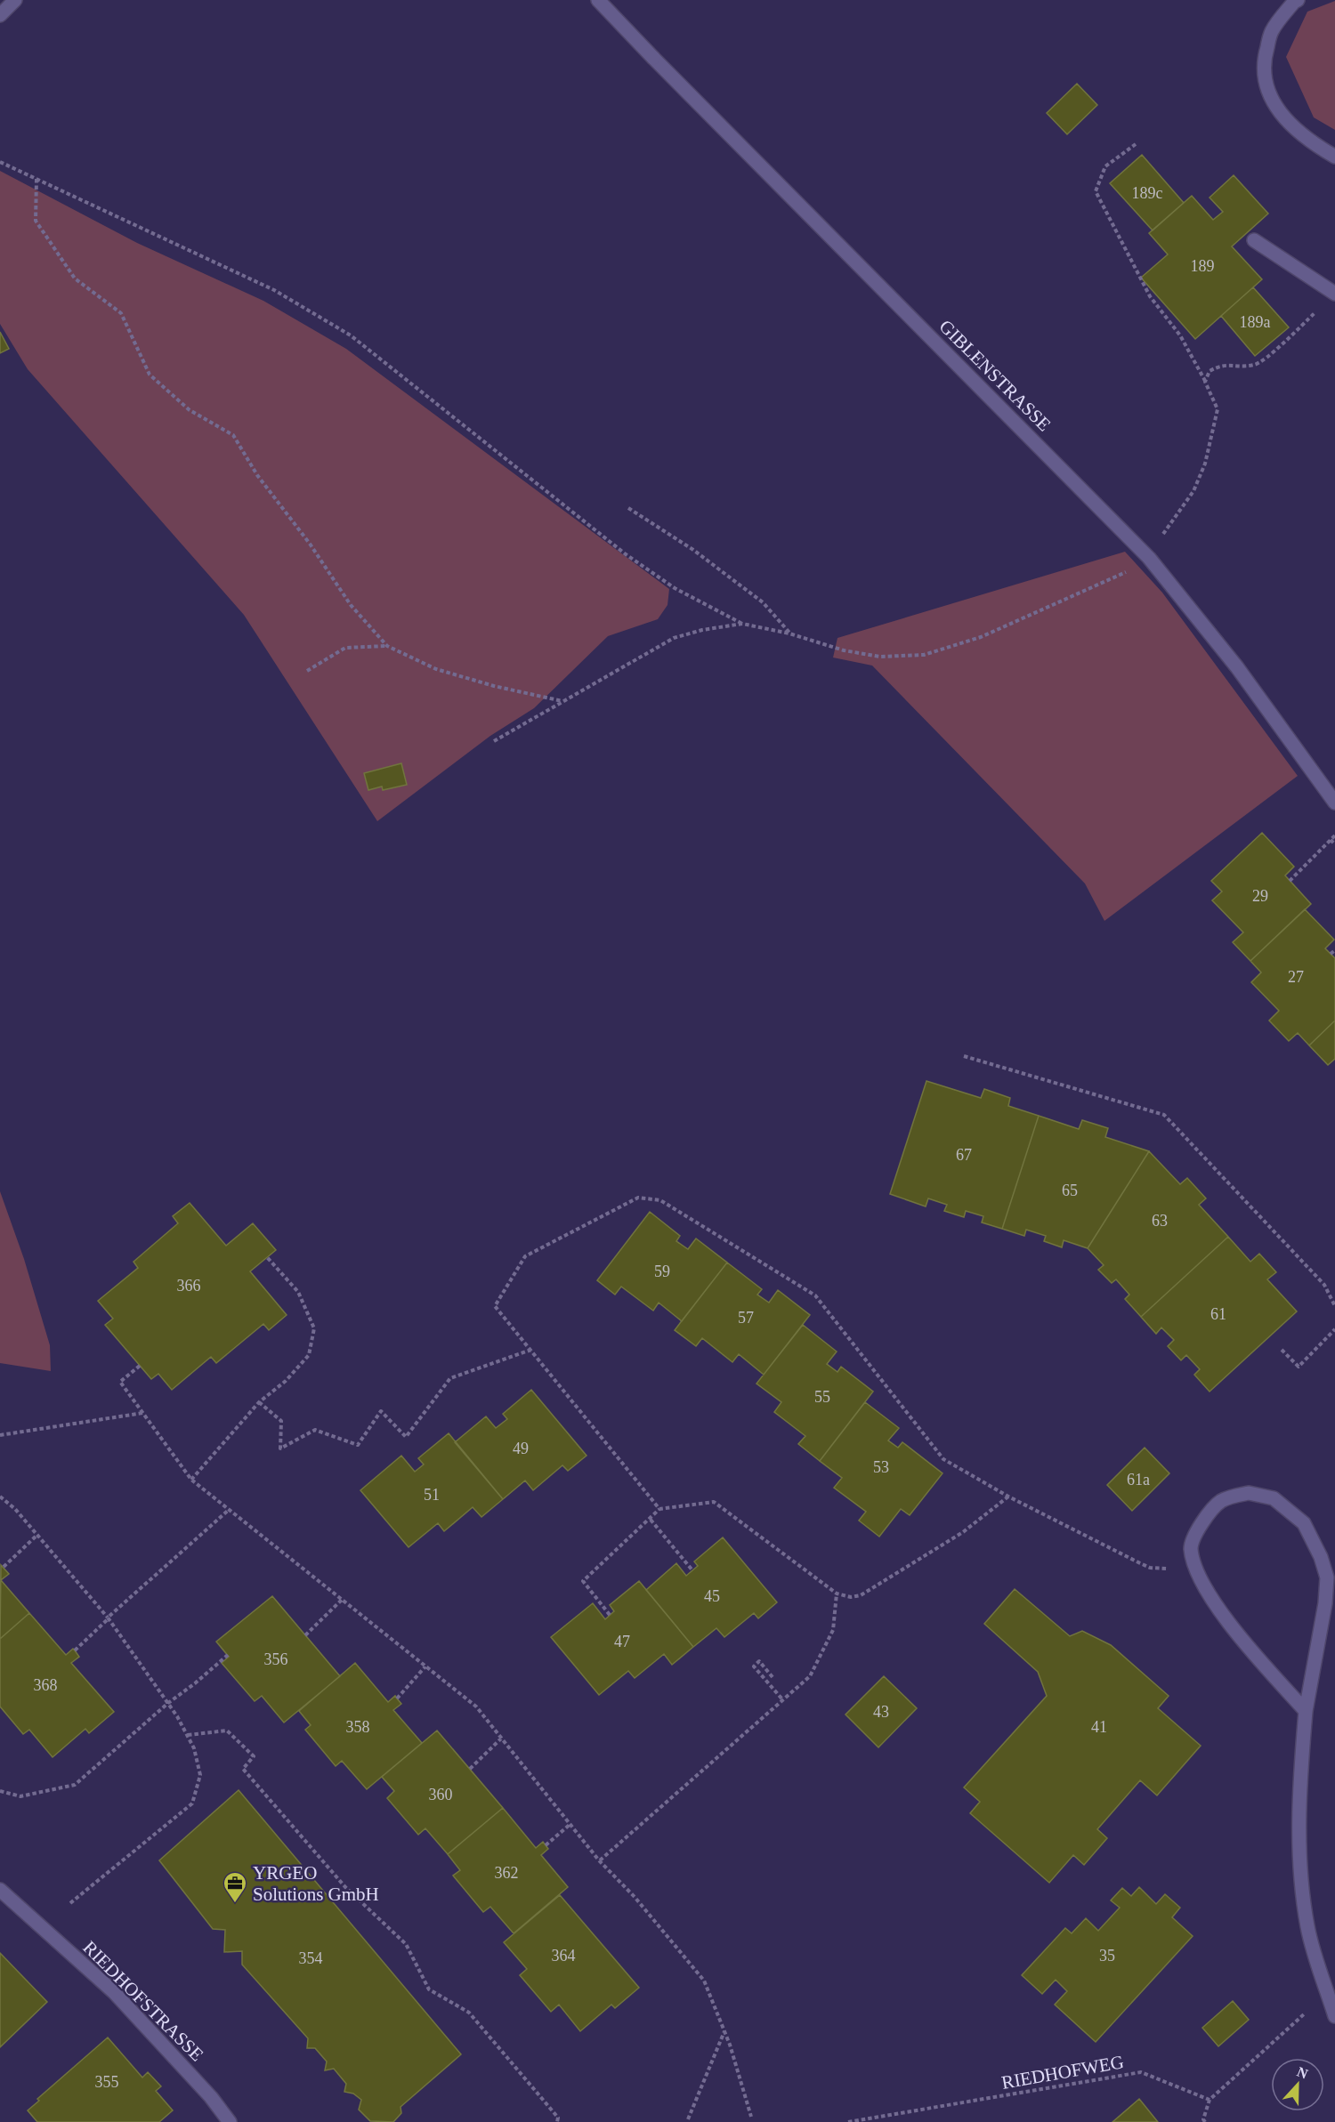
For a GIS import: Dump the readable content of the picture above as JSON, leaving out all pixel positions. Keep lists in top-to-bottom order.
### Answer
{
  "streets": {
    "street": ["GIBLENSTRASSE", "RIEDHOFSTRASSE"],
    "path": ["RIEDHOFWEG"]
  },
  "places": {
    "office": ["YRGEO Solutions GmbH"]
  },
  "house_numbers": [
    "189c",
    "189",
    "189a",
    "29",
    "27",
    "67",
    "65",
    "63",
    "59",
    "366",
    "61",
    "57",
    "55",
    "49",
    "53",
    "61a",
    "51",
    "45",
    "47",
    "356",
    "368",
    "43",
    "358",
    "41",
    "360",
    "362",
    "364",
    "35",
    "354",
    "355"
  ],
  "north": "top"
}
